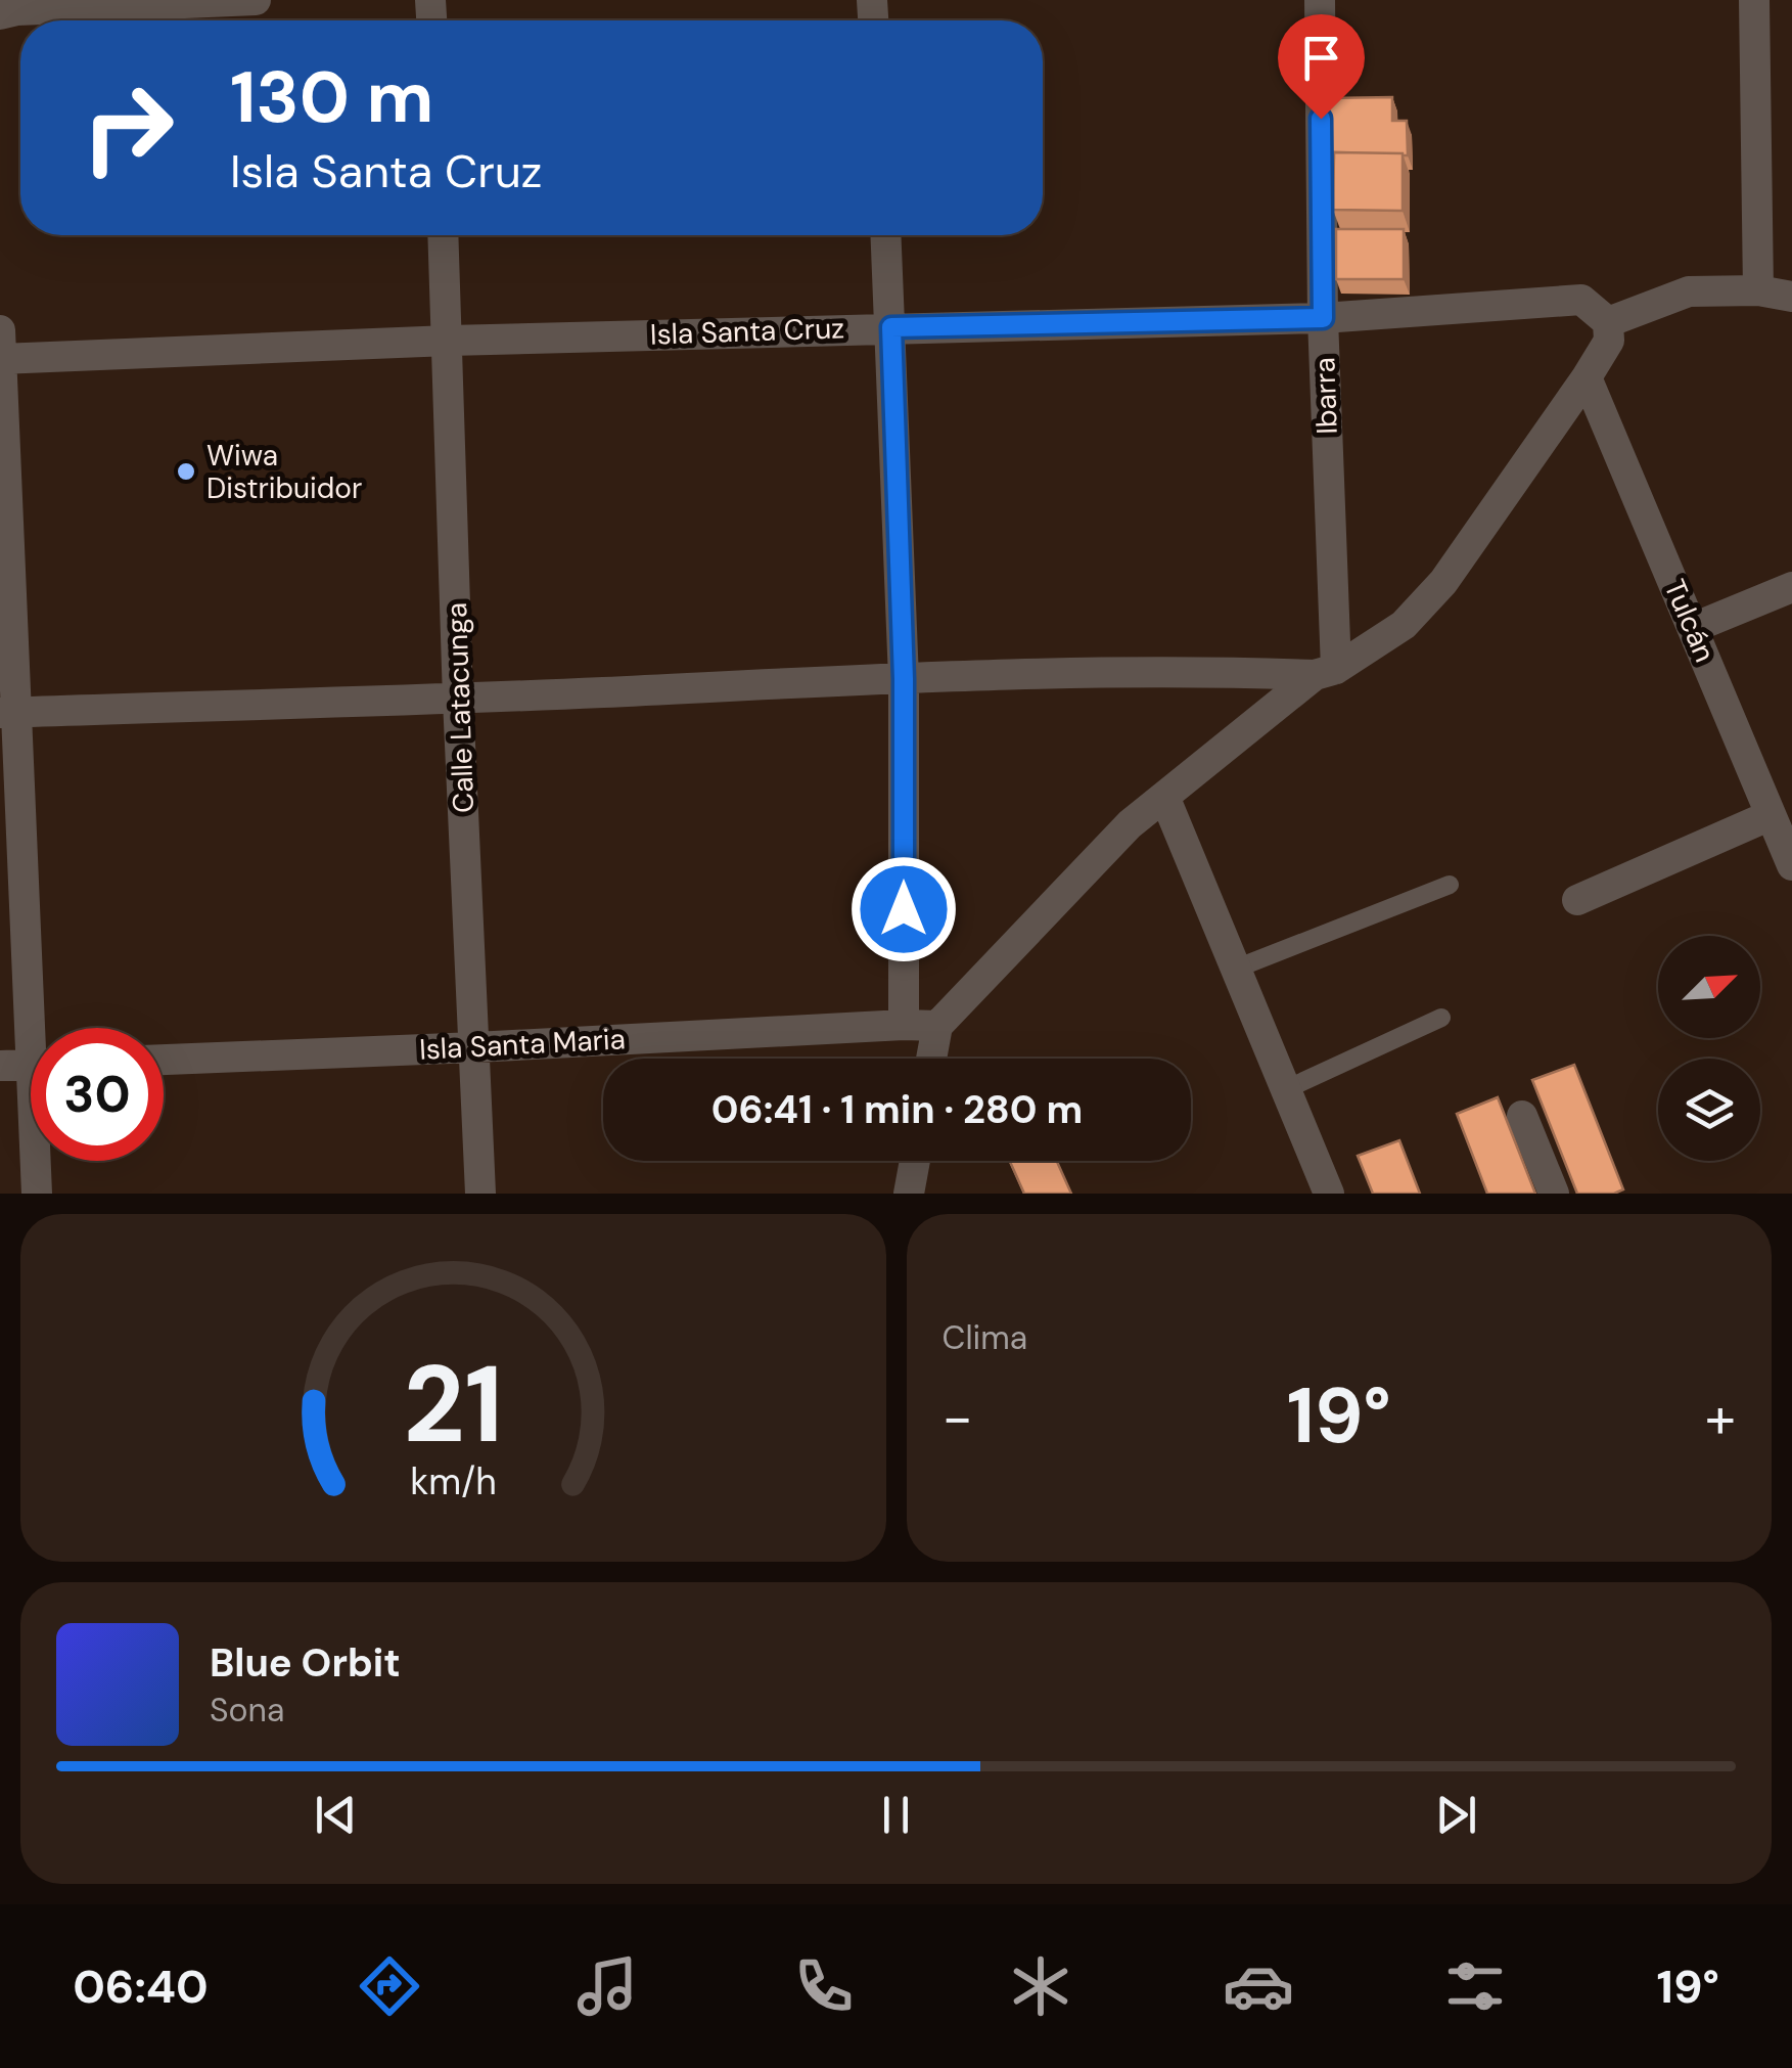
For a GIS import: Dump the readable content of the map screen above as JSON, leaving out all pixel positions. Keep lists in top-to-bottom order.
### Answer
{
  "streets": {
    "street": [
      "Isla Santa Cruz",
      "Ibarra",
      "Tulcán",
      "Calle Latacunga",
      "Isla Santa Maria"
    ]
  },
  "crossings": [
    ["Isla Santa Cruz", "Ibarra"],
    ["Isla Santa Cruz", "Calle Latacunga"],
    ["Calle Latacunga", "Isla Santa Maria"]
  ],
  "places": ["Wiwa Distribuidor"],
  "north": "top right",
  "page": {
    "turn": ["130 m", "Isla Santa Cruz"],
    "limit": "30",
    "trip": "06:41 · 1 min · 280 m",
    "tile": "Clima",
    "heat": ["−", "19°", "+"],
    "song": ["Blue Orbit", "Sona"],
    "tabs": ["06:40", "19°"],
    "gauge": ["21", "km/h"]
  }
}
